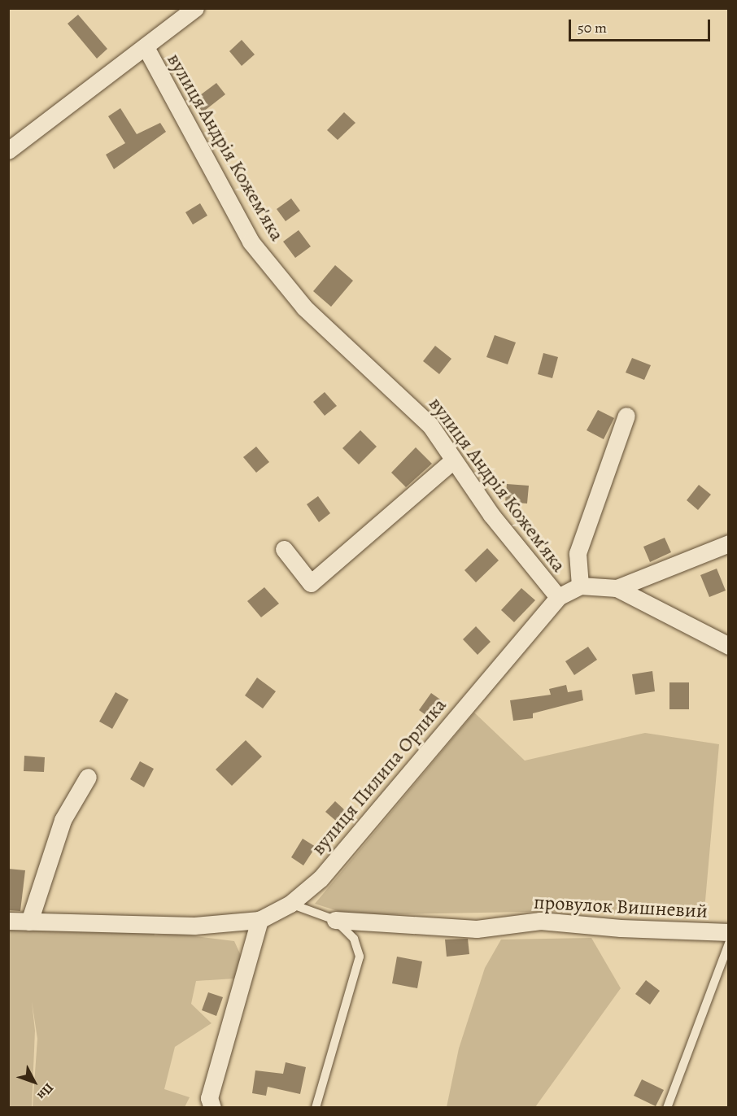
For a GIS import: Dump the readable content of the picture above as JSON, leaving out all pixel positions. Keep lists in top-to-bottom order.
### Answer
{
  "streets": {
    "street": ["вулиця Андрія Кожем'яка", "вулиця Пилипа Орлика", "провулок Вишневий"]
  },
  "crossings": [
    ["вулиця Андрія Кожем'яка", "вулиця Пилипа Орлика"]
  ],
  "scale_bar": "50 m",
  "north": "bottom right"
}
